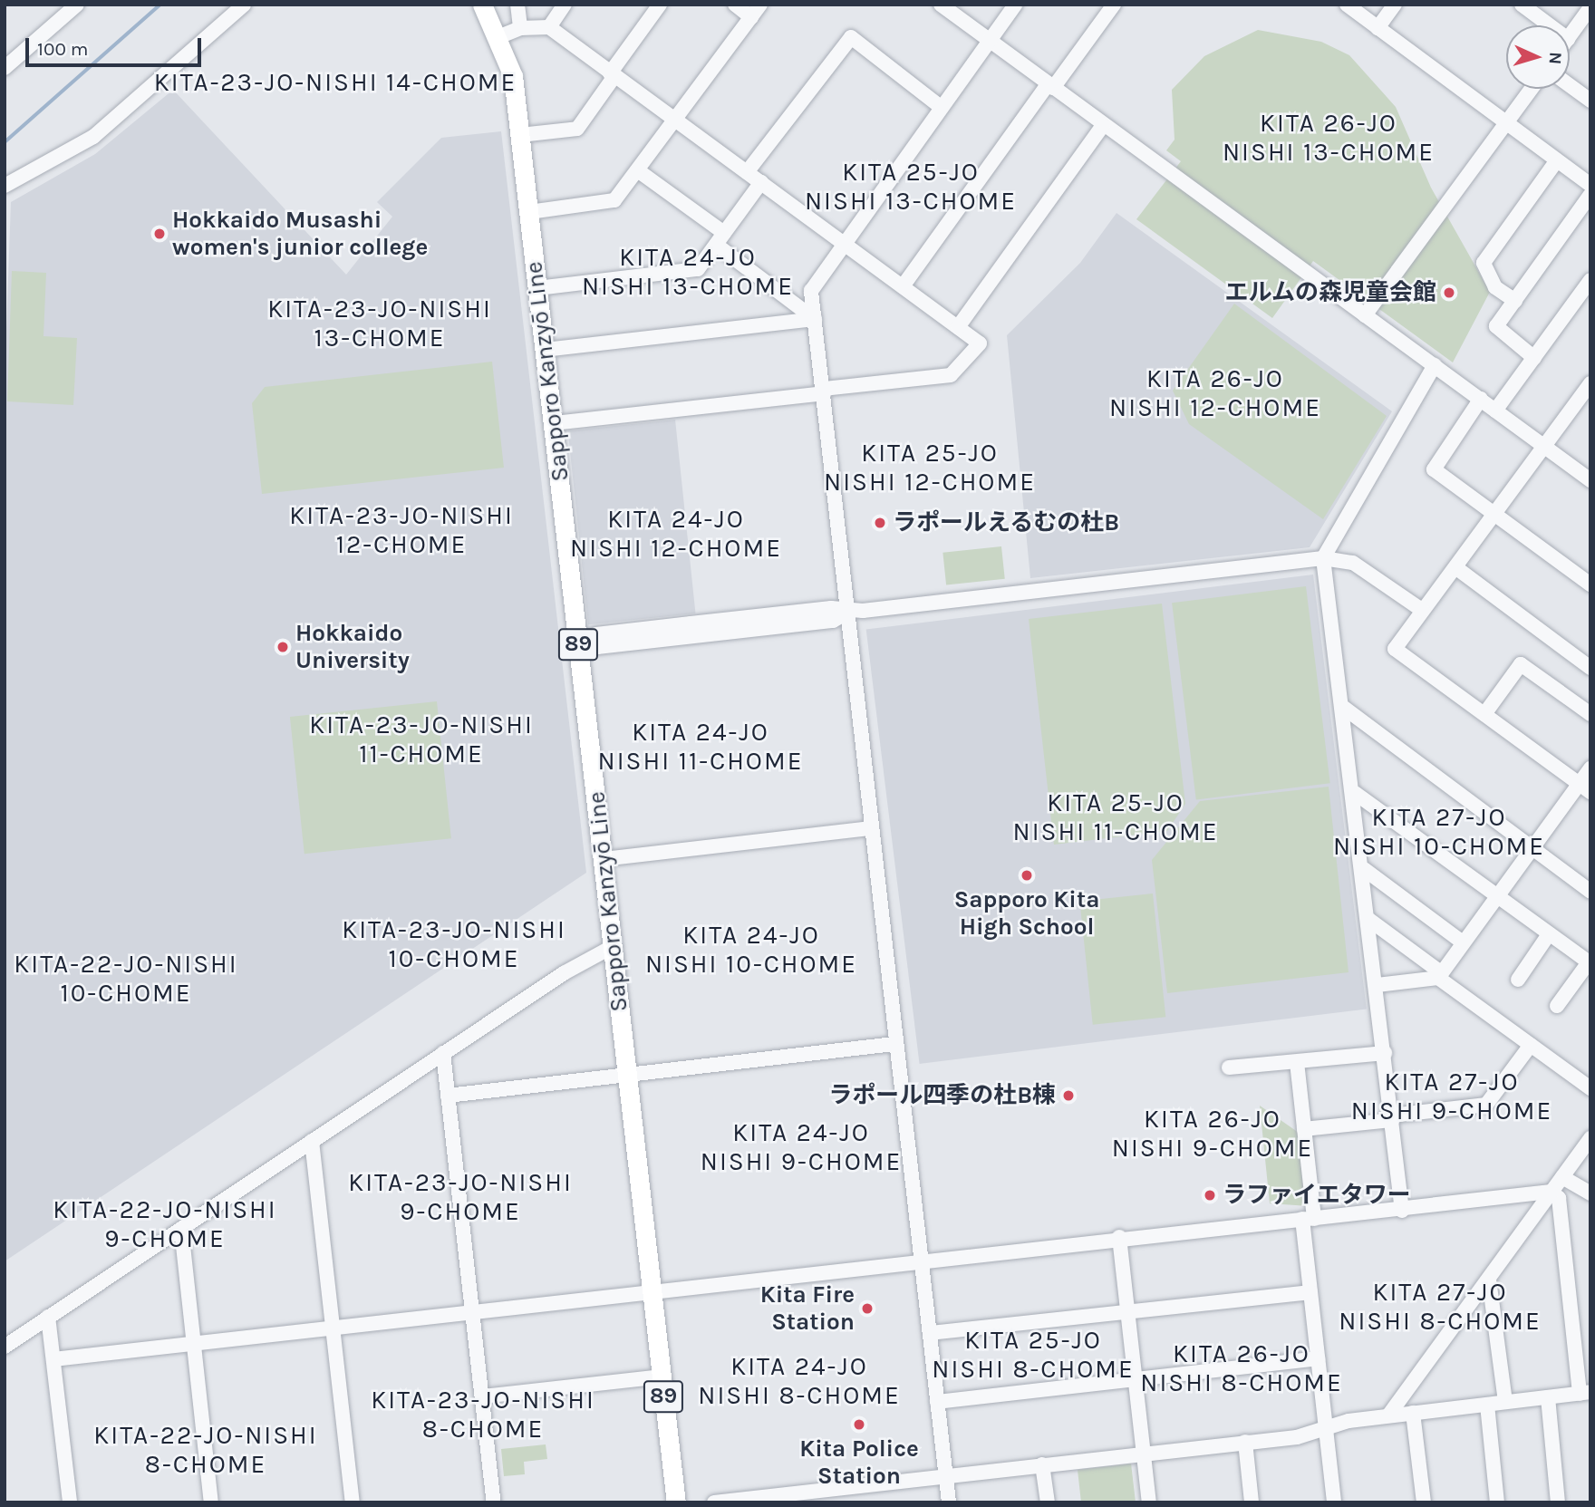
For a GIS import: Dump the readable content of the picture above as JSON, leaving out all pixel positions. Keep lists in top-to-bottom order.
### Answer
{
  "streets": {
    "main road": ["Sapporo Kanzyō Line", "89"]
  },
  "districts": [
    "KITA-23-JO-NISHI 14-CHOME",
    "KITA 26-JO NISHI 13-CHOME",
    "KITA 25-JO NISHI 13-CHOME",
    "KITA 24-JO NISHI 13-CHOME",
    "KITA-23-JO-NISHI 13-CHOME",
    "KITA 26-JO NISHI 12-CHOME",
    "KITA 25-JO NISHI 12-CHOME",
    "KITA-23-JO-NISHI 12-CHOME",
    "KITA 24-JO NISHI 12-CHOME",
    "KITA-23-JO-NISHI 11-CHOME",
    "KITA 24-JO NISHI 11-CHOME",
    "KITA 25-JO NISHI 11-CHOME",
    "KITA 27-JO NISHI 10-CHOME",
    "KITA-23-JO-NISHI 10-CHOME",
    "KITA 24-JO NISHI 10-CHOME",
    "KITA-22-JO-NISHI 10-CHOME",
    "KITA 27-JO NISHI 9-CHOME",
    "KITA 26-JO NISHI 9-CHOME",
    "KITA 24-JO NISHI 9-CHOME",
    "KITA-23-JO-NISHI 9-CHOME",
    "KITA-22-JO-NISHI 9-CHOME",
    "KITA 27-JO NISHI 8-CHOME",
    "KITA 25-JO NISHI 8-CHOME",
    "KITA 26-JO NISHI 8-CHOME",
    "KITA 24-JO NISHI 8-CHOME",
    "KITA-23-JO-NISHI 8-CHOME",
    "KITA-22-JO-NISHI 8-CHOME"
  ],
  "places": [
    "Hokkaido Musashi women's junior college",
    "エルムの森児童会館",
    "ラポールえるむの杜B",
    "Hokkaido University",
    "Sapporo Kita High School",
    "ラポール四季の杜B棟",
    "ラファイエタワー",
    "Kita Fire Station",
    "Kita Police Station"
  ],
  "scale_bar": "100 m",
  "north": "right"
}
